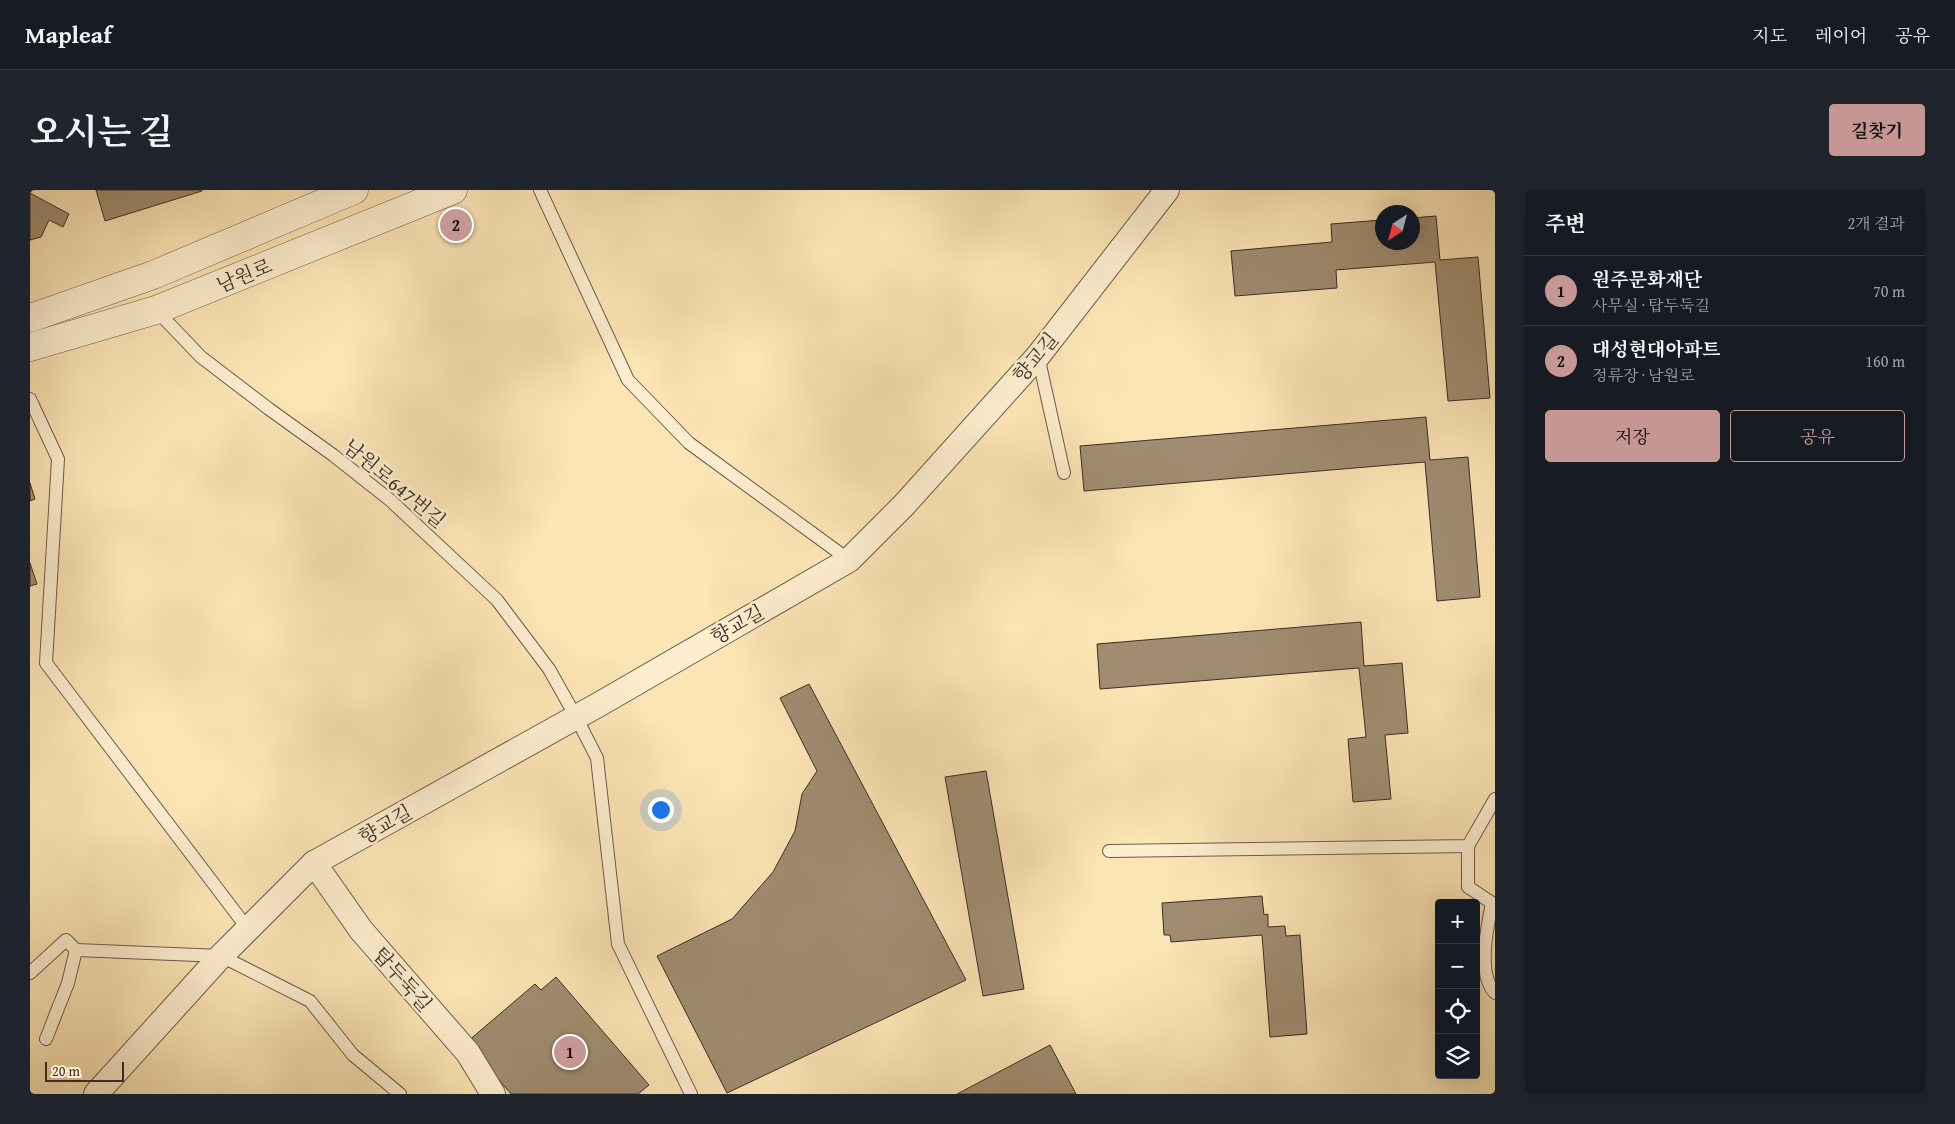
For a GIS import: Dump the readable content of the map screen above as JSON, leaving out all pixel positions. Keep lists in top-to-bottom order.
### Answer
{
  "streets": {
    "street": ["남원로", "향교길", "탑두둑길"],
    "lane": ["남원로647번길"]
  },
  "crossings": [
    ["남원로", "남원로647번길"],
    ["향교길", "남원로647번길"],
    ["향교길", "탑두둑길"]
  ],
  "scale_bar": "20 m",
  "north": "bottom left",
  "page": {
    "header": "Mapleaf",
    "nav": ["지도", "레이어", "공유"],
    "title": "오시는 길",
    "buttons": [
      "길찾기",
      ["저장", "공유"]
    ],
    "heading": ["주변", "2개 결과"],
    "pins": ["2", "1"],
    "list": [
      {
        "mark": "1",
        "name": "원주문화재단",
        "note": "사무실 · 탑두둑길",
        "value": "70 m"
      },
      {
        "mark": "2",
        "name": "대성현대아파트",
        "note": "정류장 · 남원로",
        "value": "160 m"
      }
    ],
    "map_buttons": ["+", "−"],
    "scale": "20 m"
  }
}
